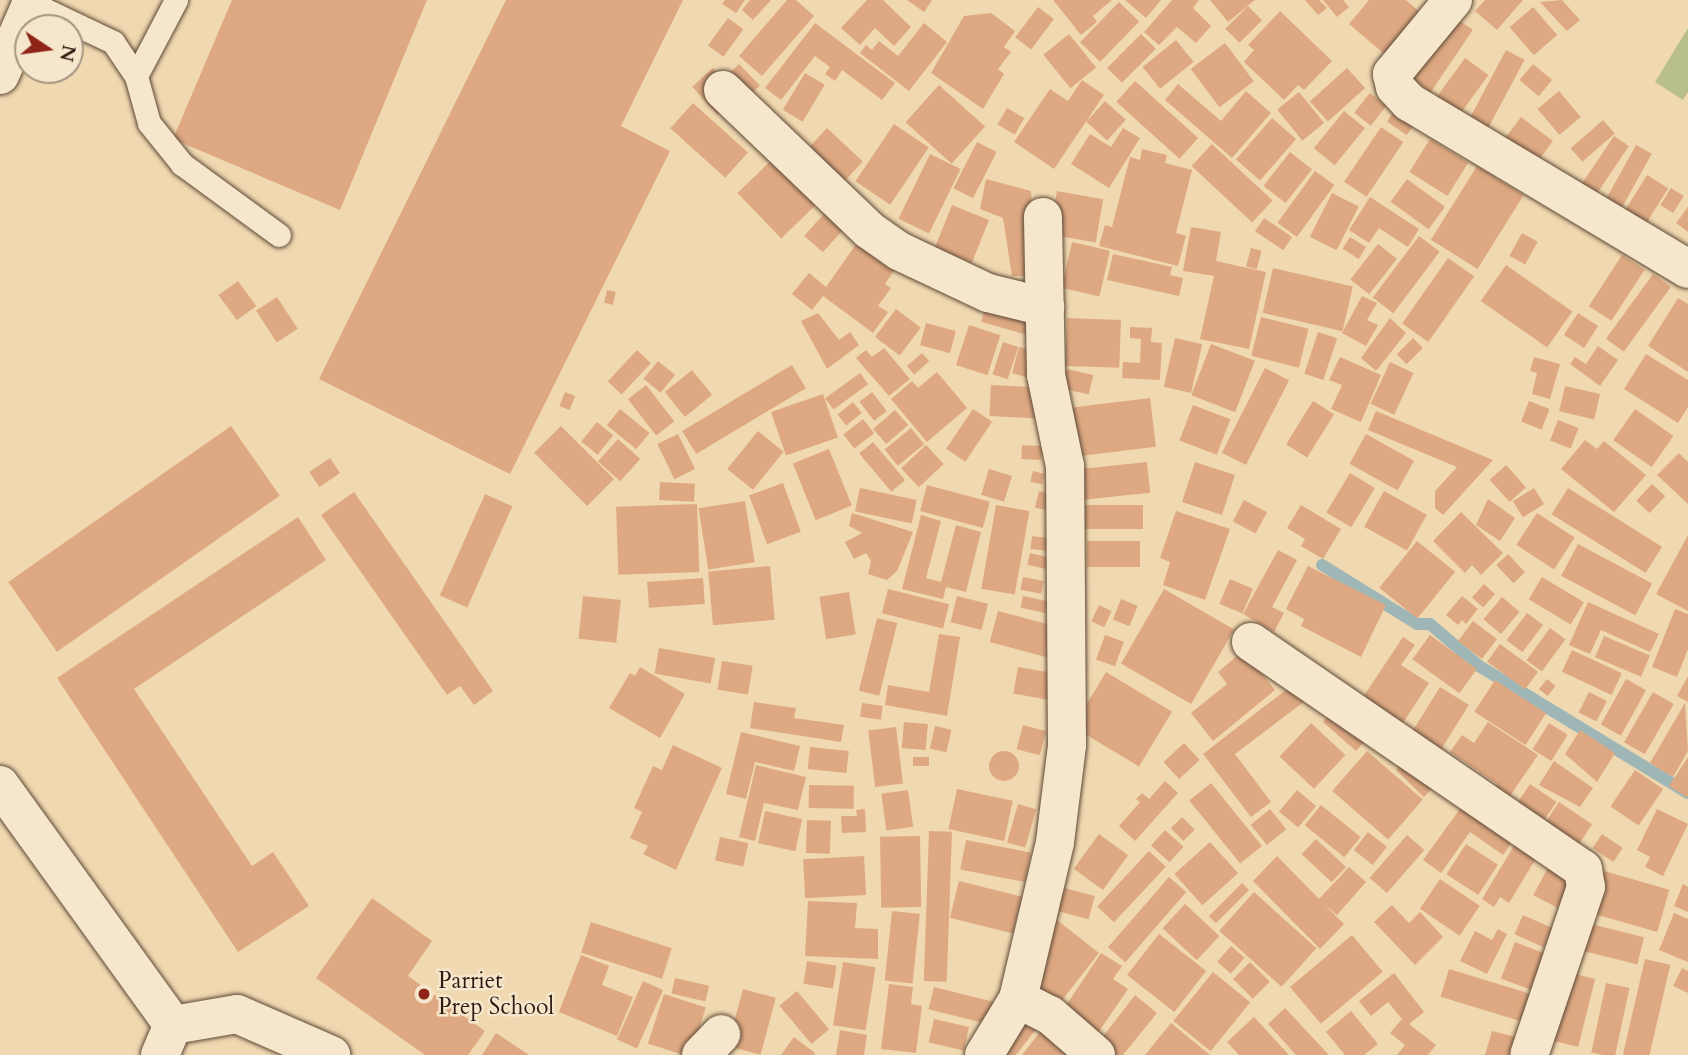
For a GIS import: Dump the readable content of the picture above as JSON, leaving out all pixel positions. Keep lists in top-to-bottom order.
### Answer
{
  "places": ["Parriet Prep School"],
  "north": "right"
}
